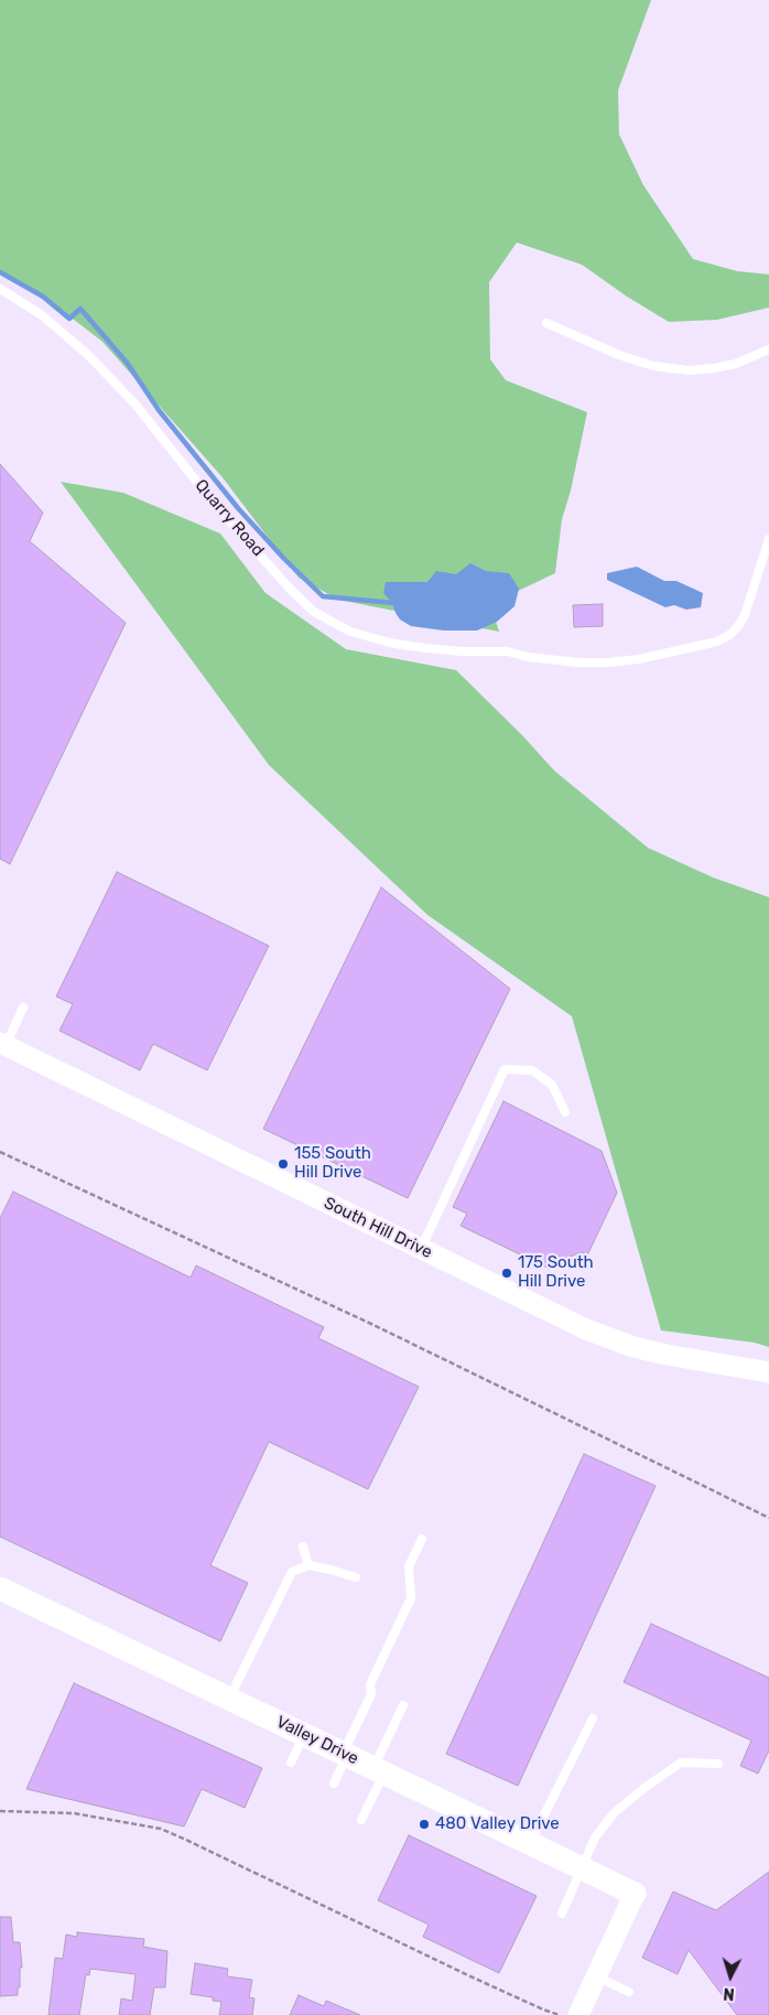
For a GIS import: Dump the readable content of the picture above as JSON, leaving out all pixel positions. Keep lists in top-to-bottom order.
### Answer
{
  "streets": {
    "main road": ["Valley Drive"],
    "street": ["South Hill Drive"],
    "lane": ["Quarry Road"]
  },
  "places": ["155 South Hill Drive", "175 South Hill Drive", "480 Valley Drive"],
  "north": "bottom"
}
